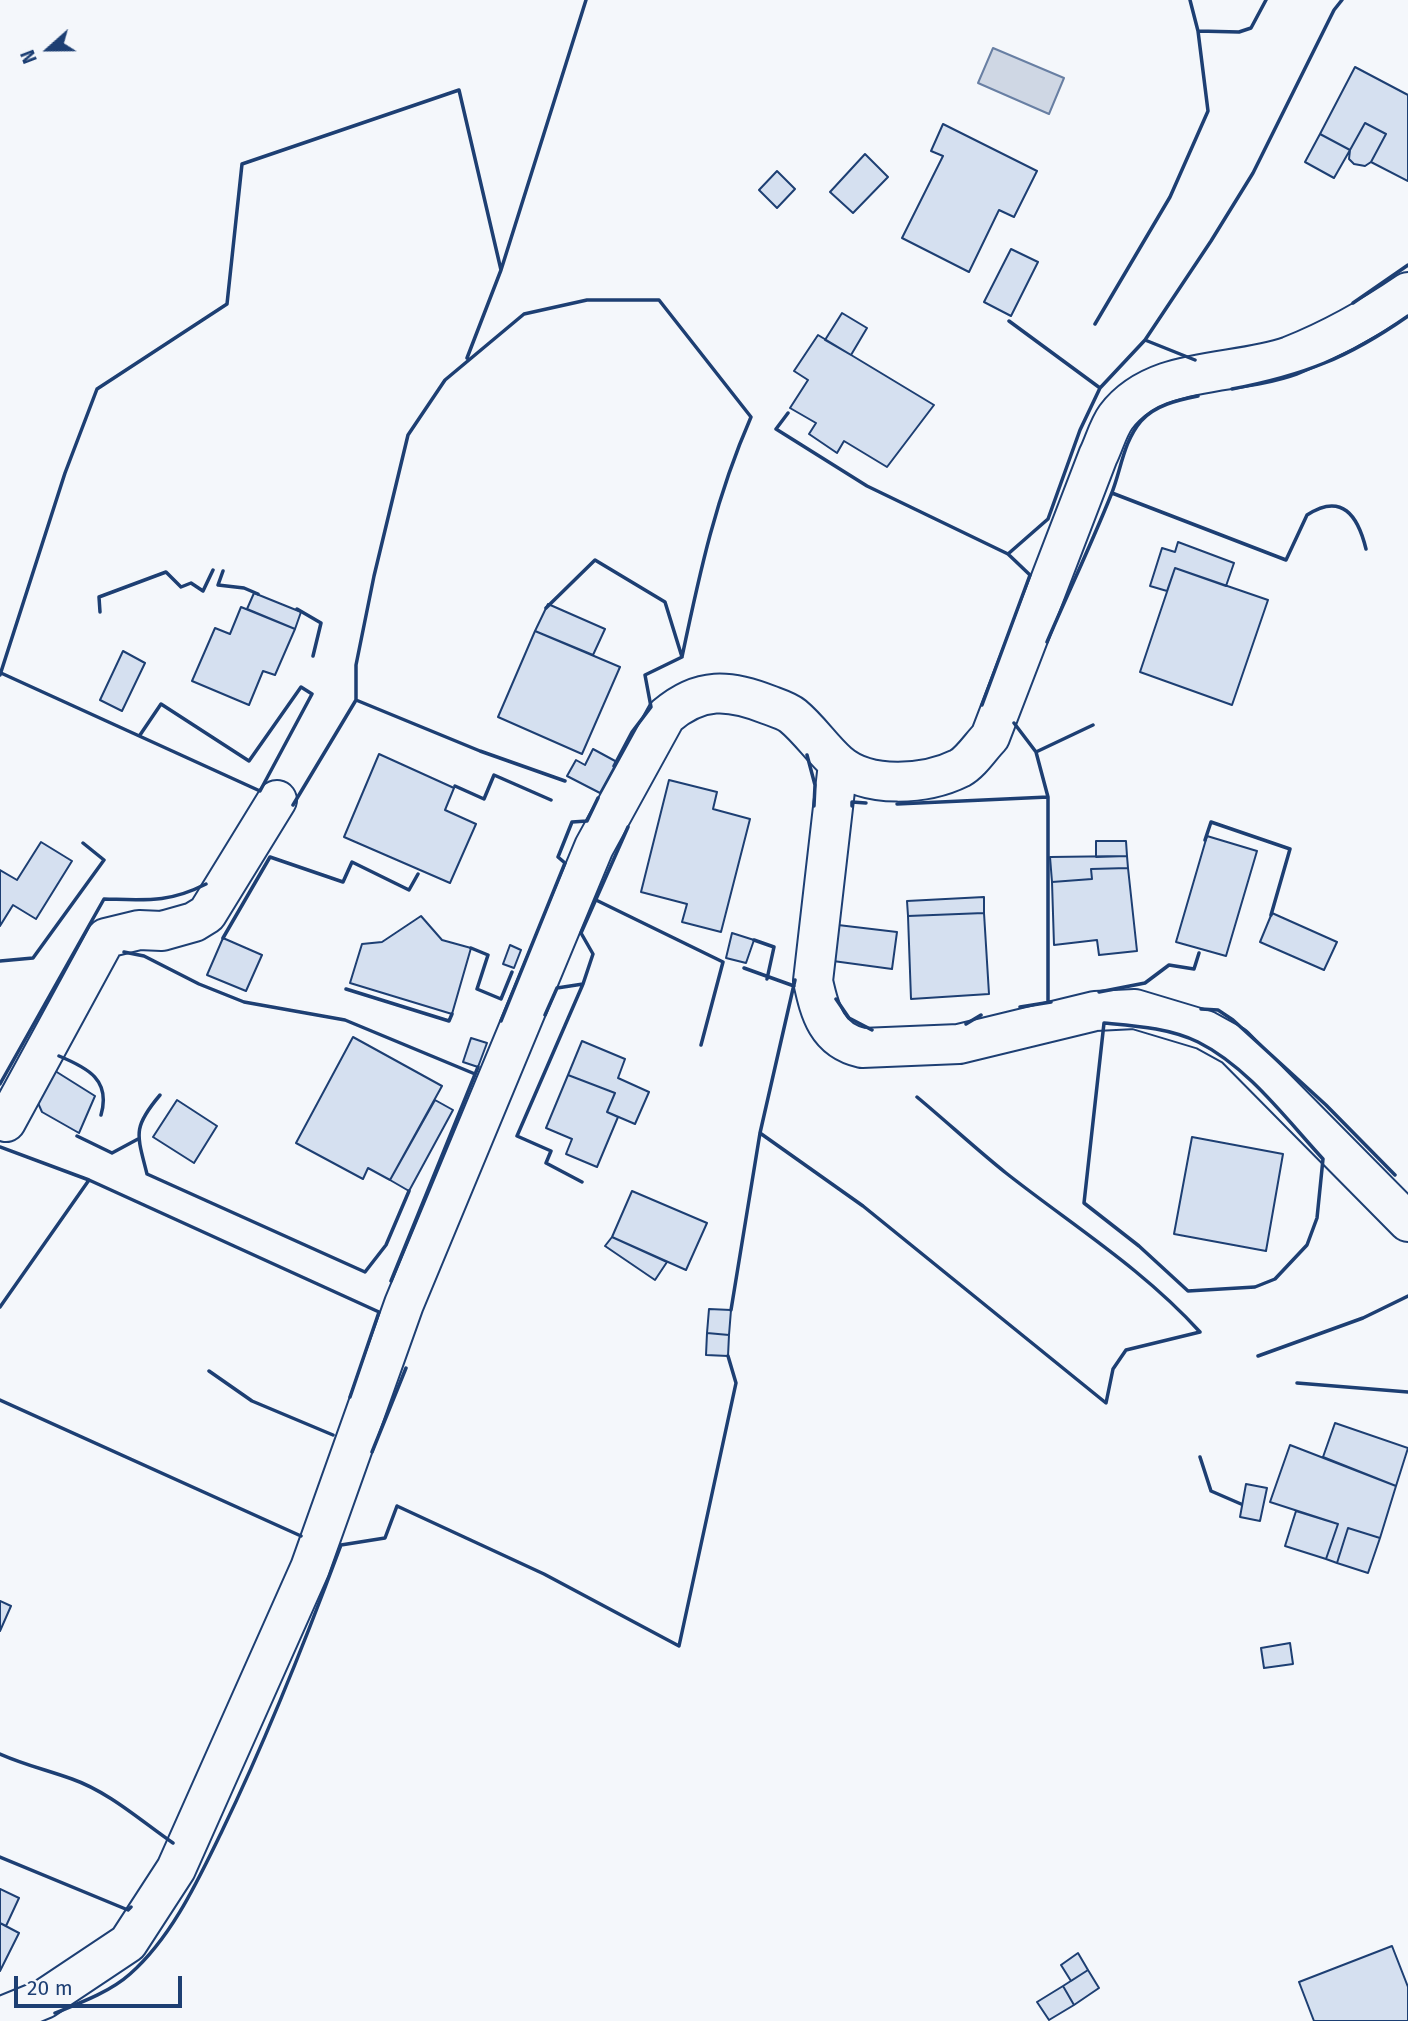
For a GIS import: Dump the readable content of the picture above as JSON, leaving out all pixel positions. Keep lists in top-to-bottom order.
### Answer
{
  "scale_bar": "20 m",
  "north": "left"
}
